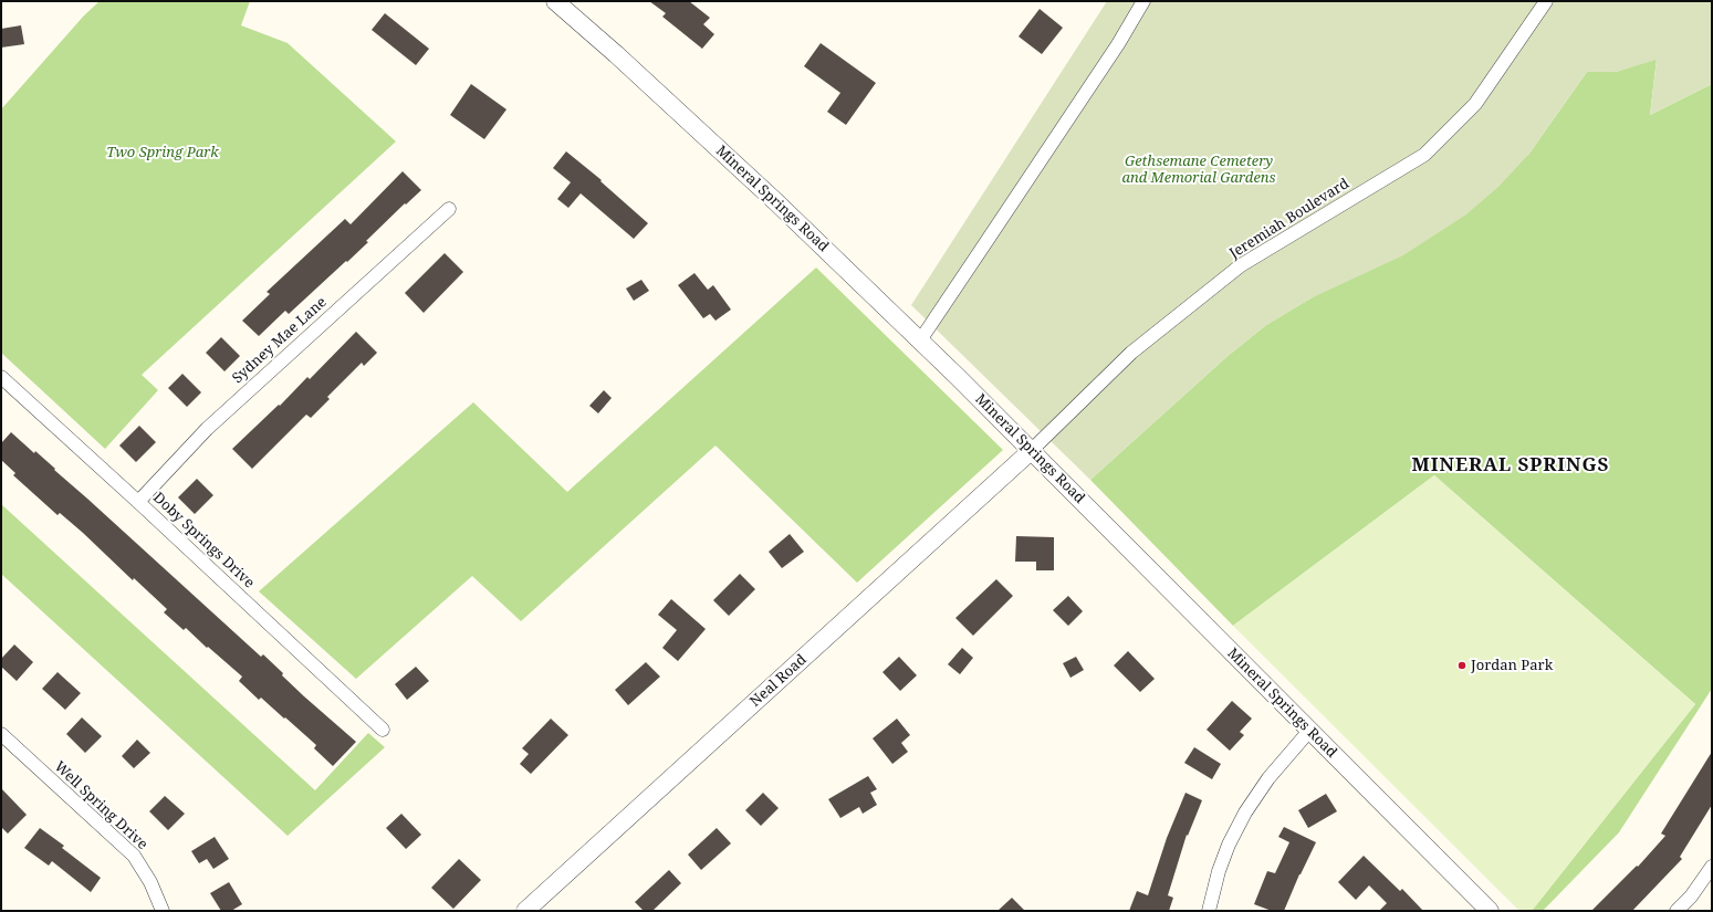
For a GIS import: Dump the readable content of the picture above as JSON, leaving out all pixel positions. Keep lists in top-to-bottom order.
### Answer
{
  "streets": {
    "street": [
      "Mineral Springs Road",
      "Jeremiah Boulevard",
      "Sydney Mae Lane",
      "Doby Springs Drive",
      "Neal Road",
      "Well Spring Drive"
    ]
  },
  "crossings": [
    ["Mineral Springs Road", "Jeremiah Boulevard"],
    ["Mineral Springs Road", "Neal Road"],
    ["Jeremiah Boulevard", "Neal Road"],
    ["Sydney Mae Lane", "Doby Springs Drive"]
  ],
  "districts": ["MINERAL SPRINGS"],
  "parks": ["Two Spring Park", "Gethsemane Cemetery and Memorial Gardens"],
  "places": ["Jordan Park"]
}
